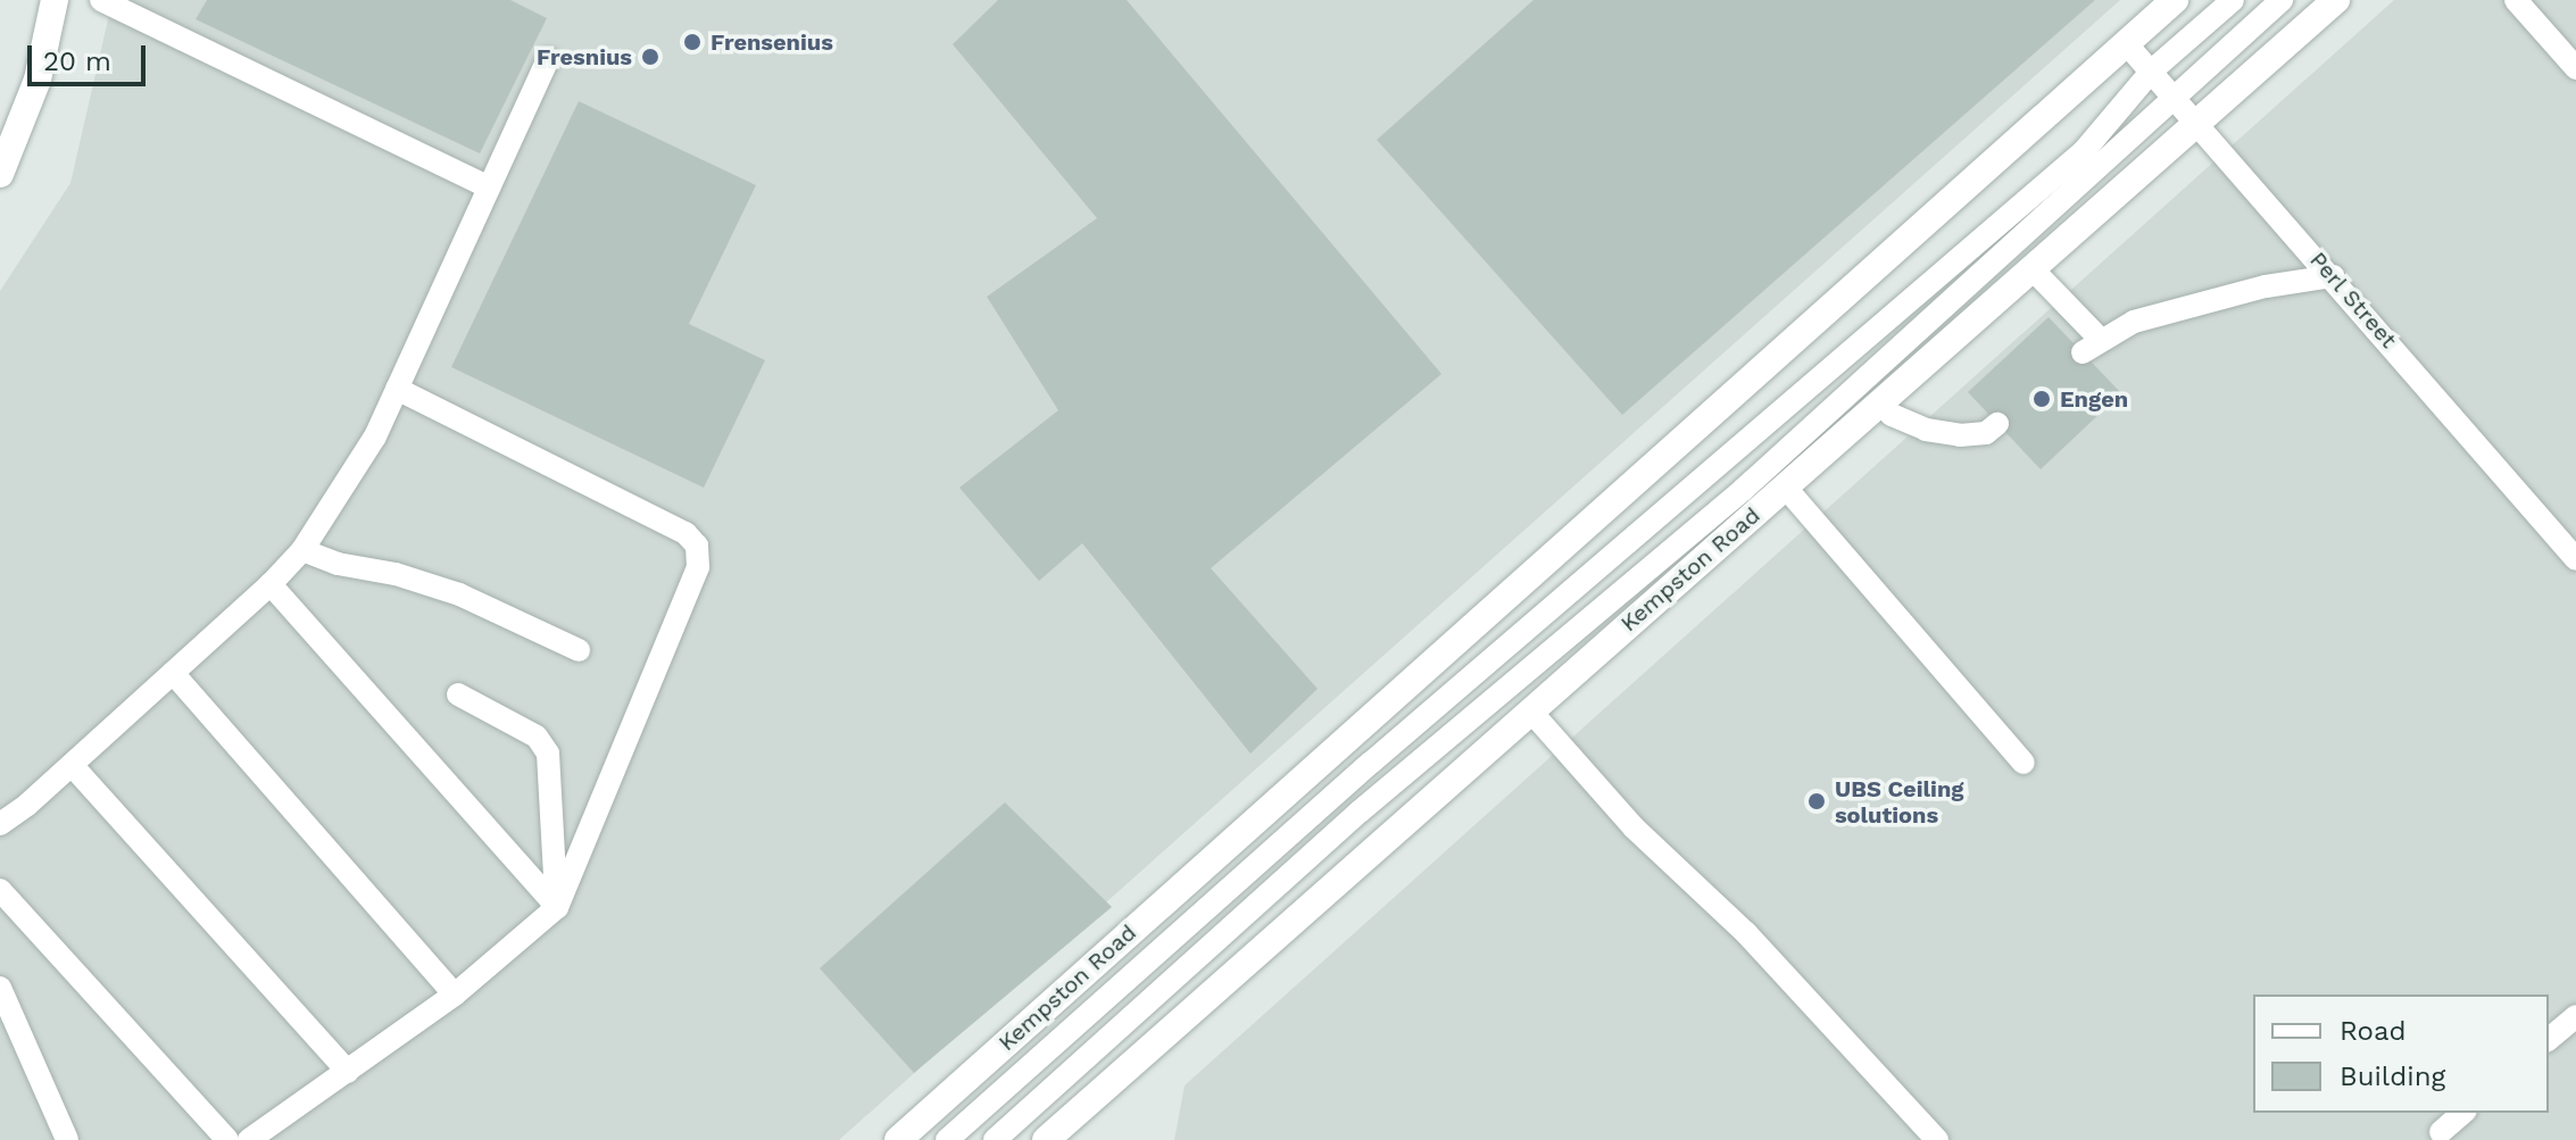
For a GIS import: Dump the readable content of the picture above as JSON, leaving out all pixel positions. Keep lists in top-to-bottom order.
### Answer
{
  "streets": {
    "main road": ["Kempston Road"],
    "lane": ["Perl Street"]
  },
  "crossings": [
    ["Perl Street", "Kempston Road"]
  ],
  "places": [
    "Frensenius",
    "Fresnius",
    "Engen",
    "UBS Ceiling solutions"
  ],
  "legend": ["Road", "Building"],
  "scale_bar": "20 m"
}
